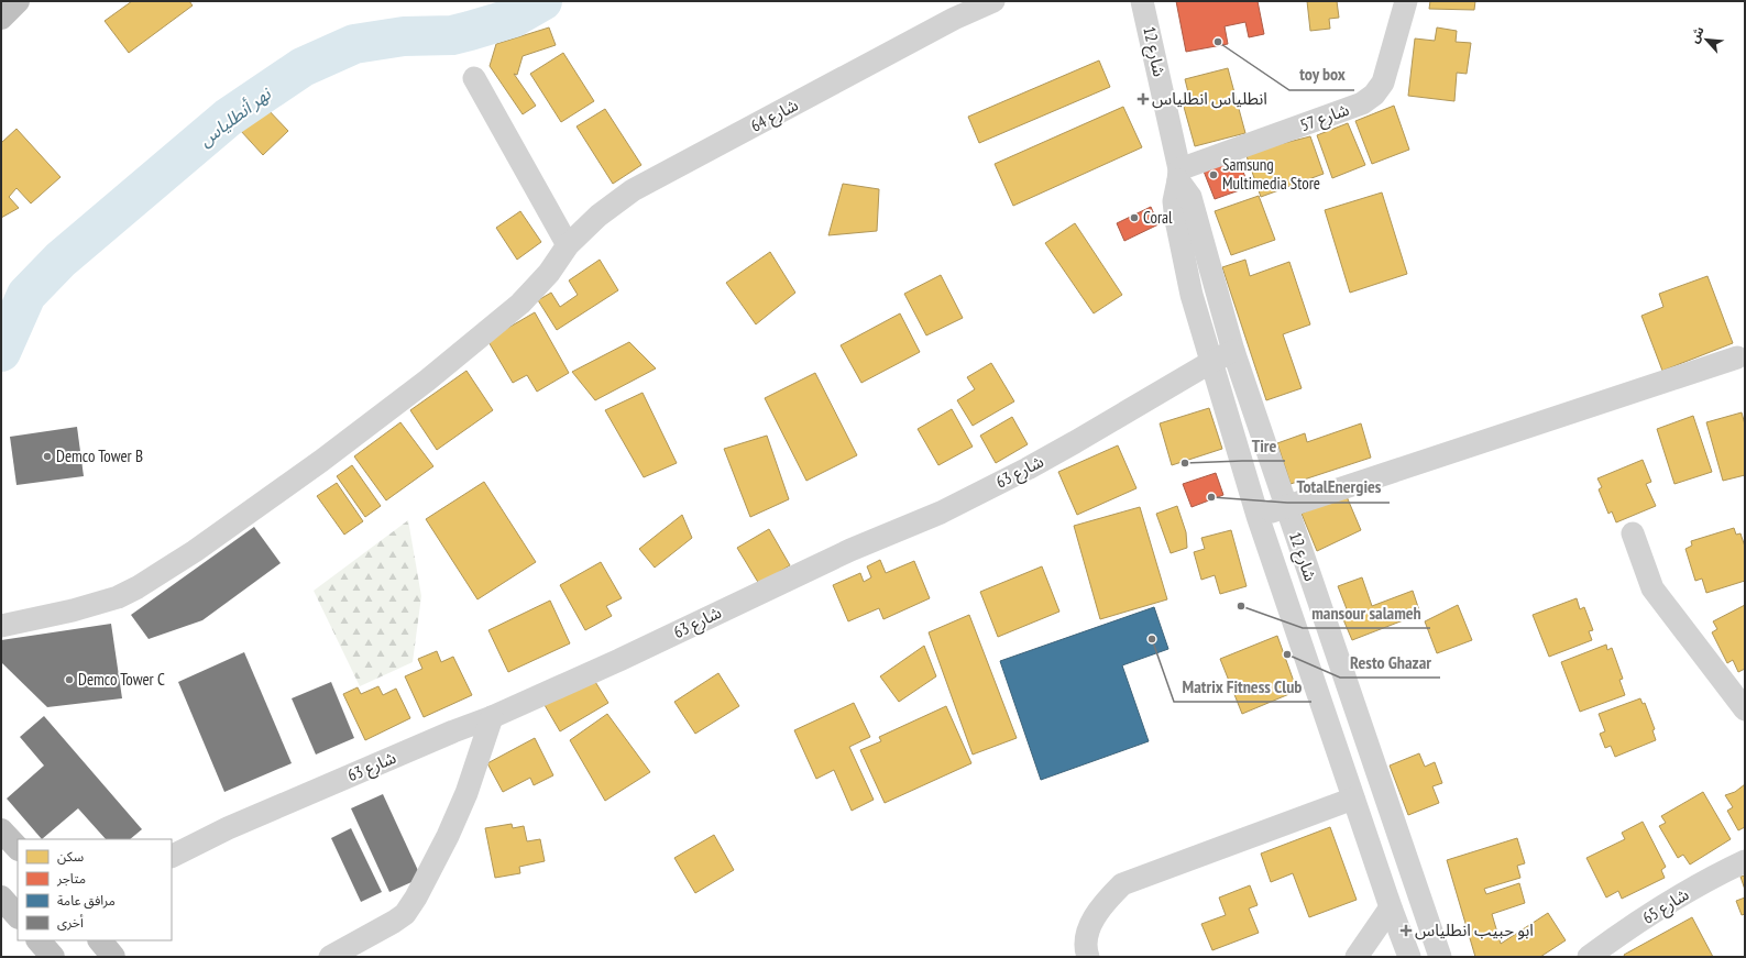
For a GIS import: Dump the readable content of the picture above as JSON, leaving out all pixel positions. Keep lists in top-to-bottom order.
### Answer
{
  "streets": {
    "street": [
      "شارع 12",
      "شارع 64",
      "شارع 57",
      "شارع 63",
      "شارع 65"
    ]
  },
  "crossings": [
    ["شارع 12", "شارع 57"],
    ["شارع 12", "شارع 63"]
  ],
  "water": ["نهر أنطلياس"],
  "places": {
    "other": [
      "toy box",
      "Samsung Multimedia Store",
      "Coral",
      "Demco Tower B",
      "Tire",
      "TotalEnergies",
      "mansour salameh",
      "Matrix Fitness Club",
      "Resto Ghazar",
      "Demco Tower C"
    ],
    "health": ["انطلياس انطلياس", "ابو حبيب انطلياس"]
  },
  "legend": [
    "سكن",
    "متاجر",
    "مرافق عامة",
    "أخرى"
  ],
  "north": "top left"
}
